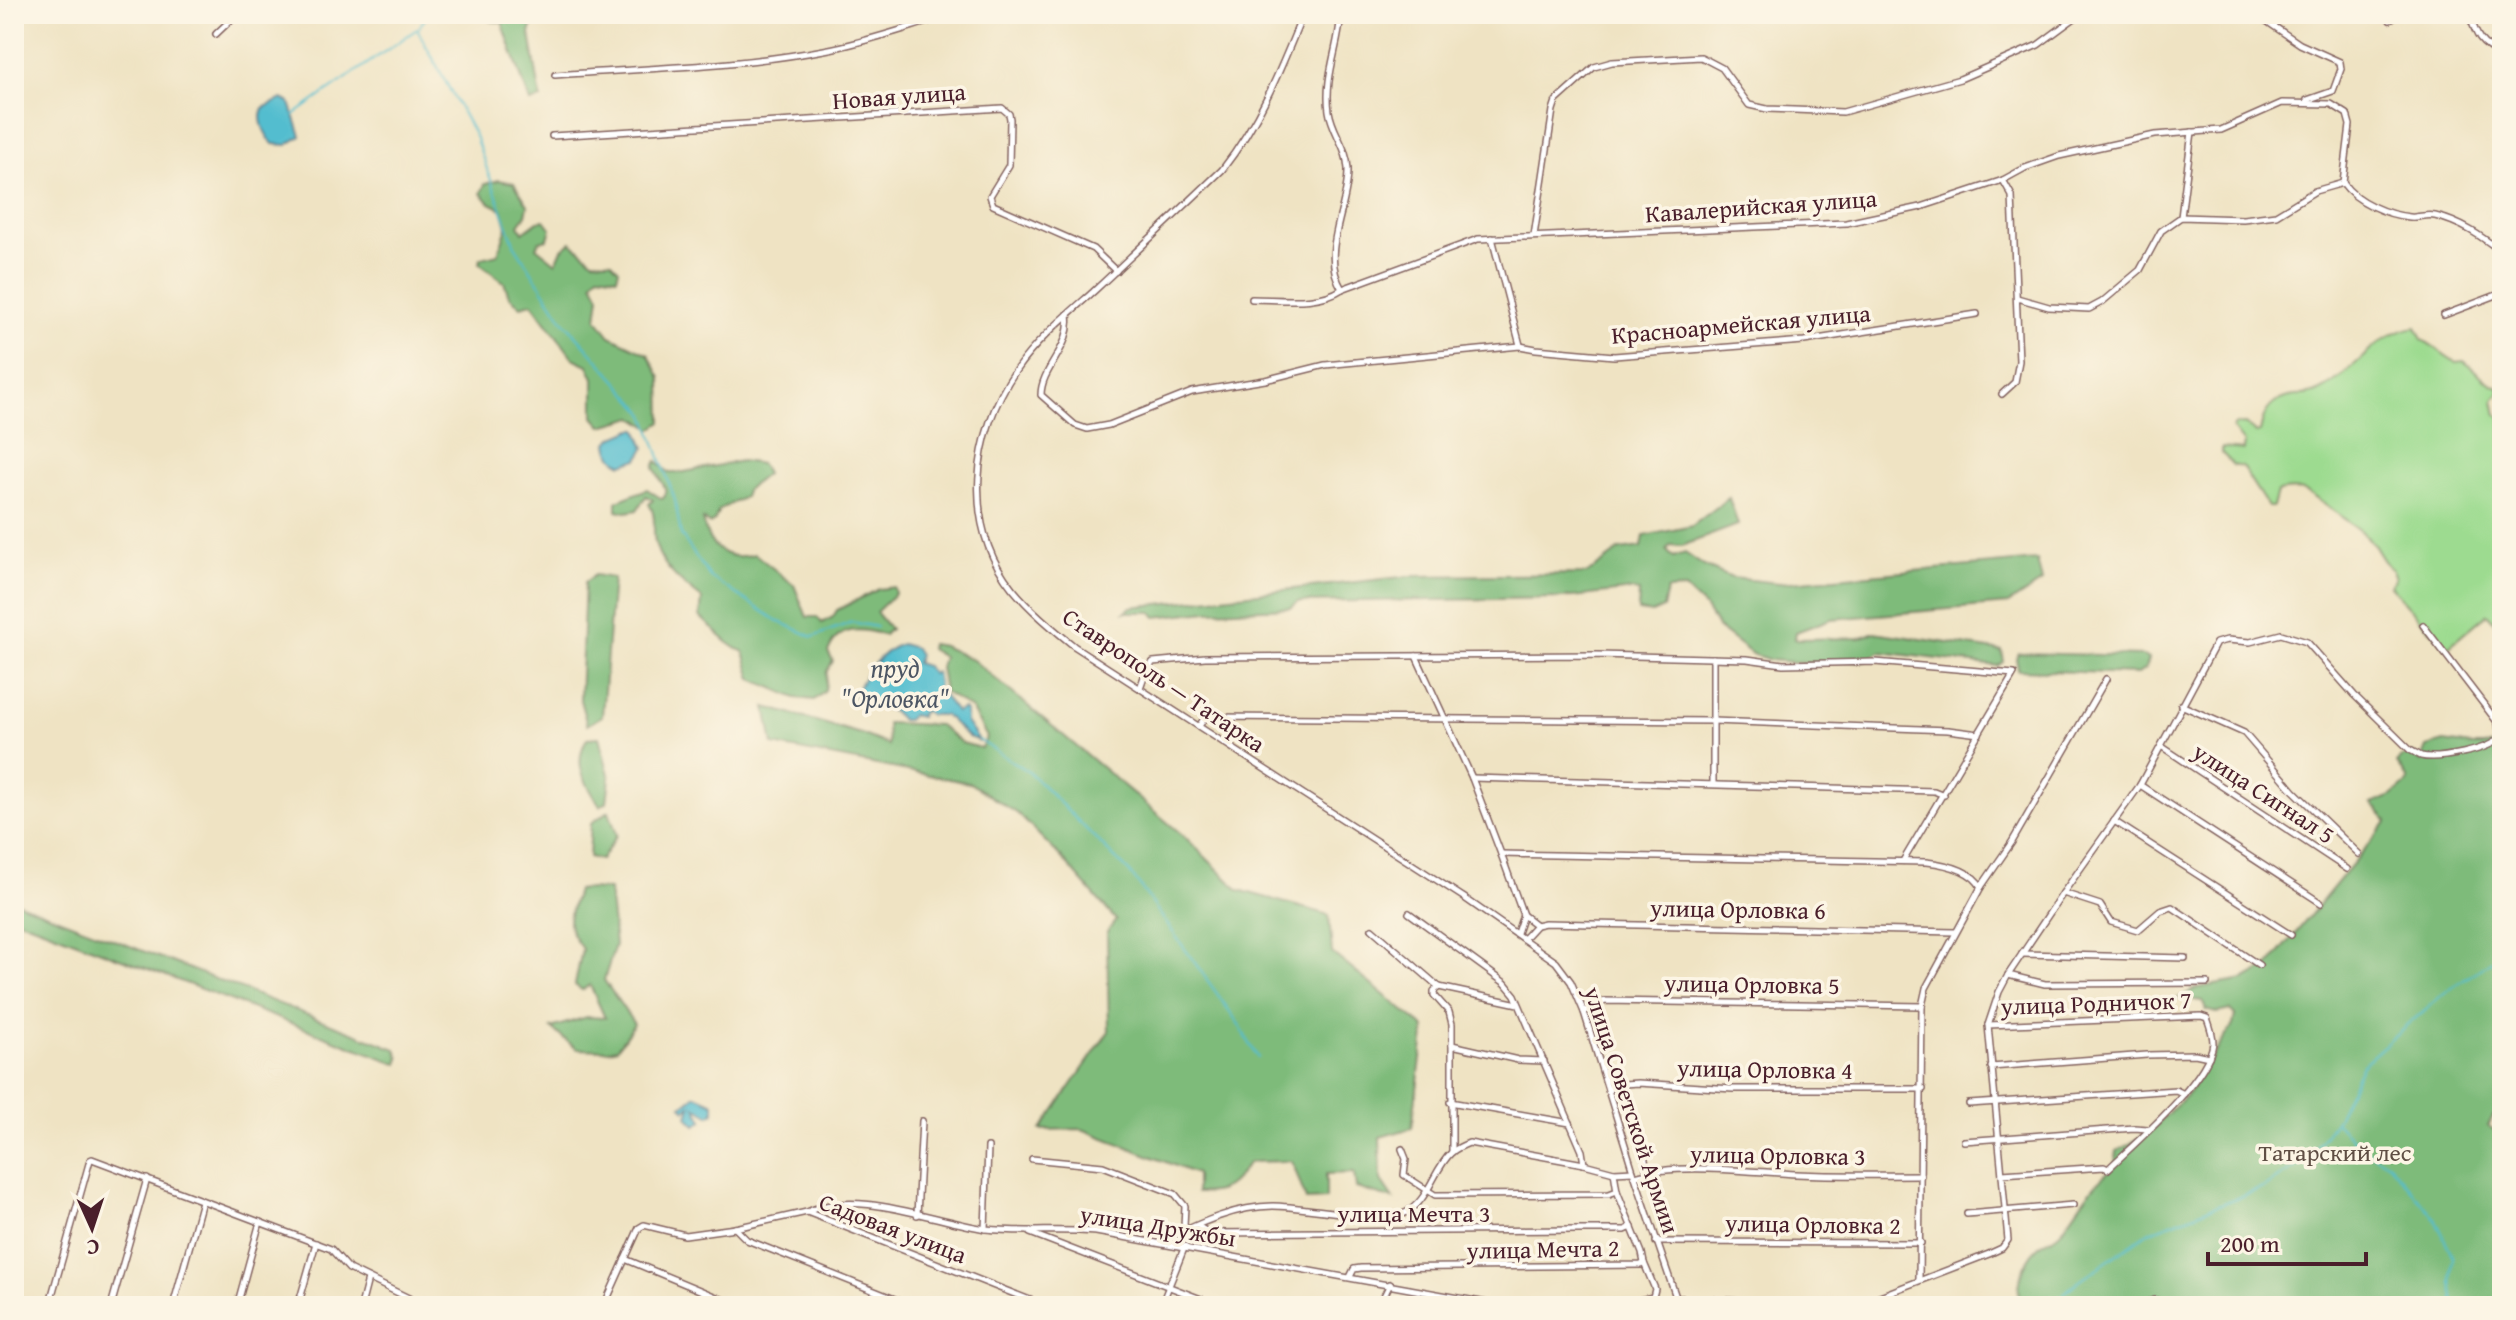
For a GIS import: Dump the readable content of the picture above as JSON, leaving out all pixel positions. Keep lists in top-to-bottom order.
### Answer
{
  "streets": {
    "street": [
      "Новая улица",
      "Кавалерийская улица",
      "Красноармейская улица",
      "Ставрополь — Татарка",
      "улица Сигнал 5",
      "улица Орловка 6",
      "улица Орловка 5",
      "улица Родничок 7",
      "улица Орловка 4",
      "улица Советской Армии",
      "улица Орловка 3",
      "улица Мечта 3",
      "улица Орловка 2",
      "улица Дружбы",
      "Садовая улица",
      "улица Мечта 2"
    ]
  },
  "crossings": [
    ["Новая улица", "Ставрополь — Татарка"],
    ["Красноармейская улица", "Ставрополь — Татарка"],
    ["Ставрополь — Татарка", "улица Советской Армии"],
    ["улица Орловка 5", "улица Советской Армии"],
    ["улица Орловка 4", "улица Советской Армии"],
    ["улица Советской Армии", "улица Орловка 3"],
    ["улица Советской Армии", "улица Орловка 2"],
    ["улица Орловка 3", "улица Мечта 2"],
    ["улица Мечта 3", "улица Мечта 2"],
    ["улица Дружбы", "Садовая улица"],
    ["улица Дружбы", "улица Мечта 2"]
  ],
  "water": ["пруд \"Орловка\""],
  "parks": ["Татарский лес"],
  "scale_bar": "200 m",
  "north": "bottom"
}
